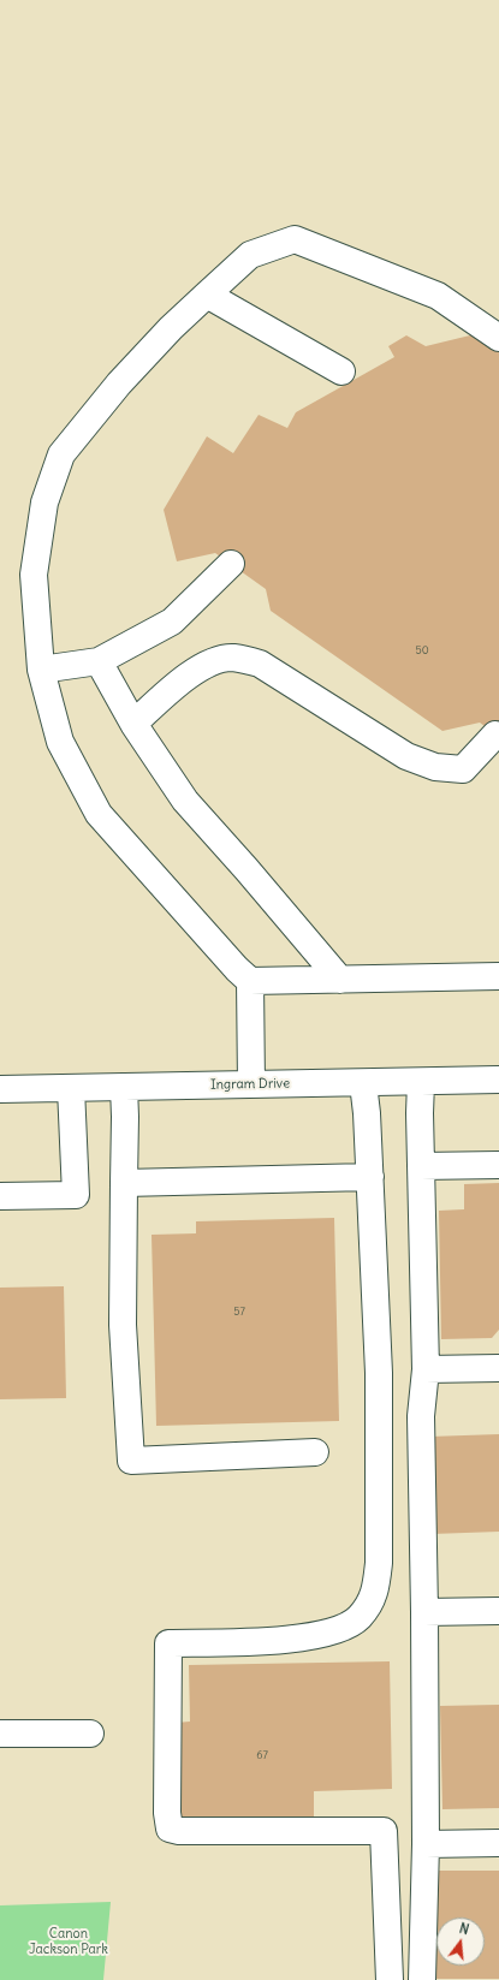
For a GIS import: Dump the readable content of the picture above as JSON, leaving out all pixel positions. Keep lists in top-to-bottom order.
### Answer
{
  "streets": {
    "street": ["Ingram Drive"]
  },
  "parks": ["Canon Jackson Park"],
  "house_numbers": ["50", "57", "67"],
  "north": "top"
}
